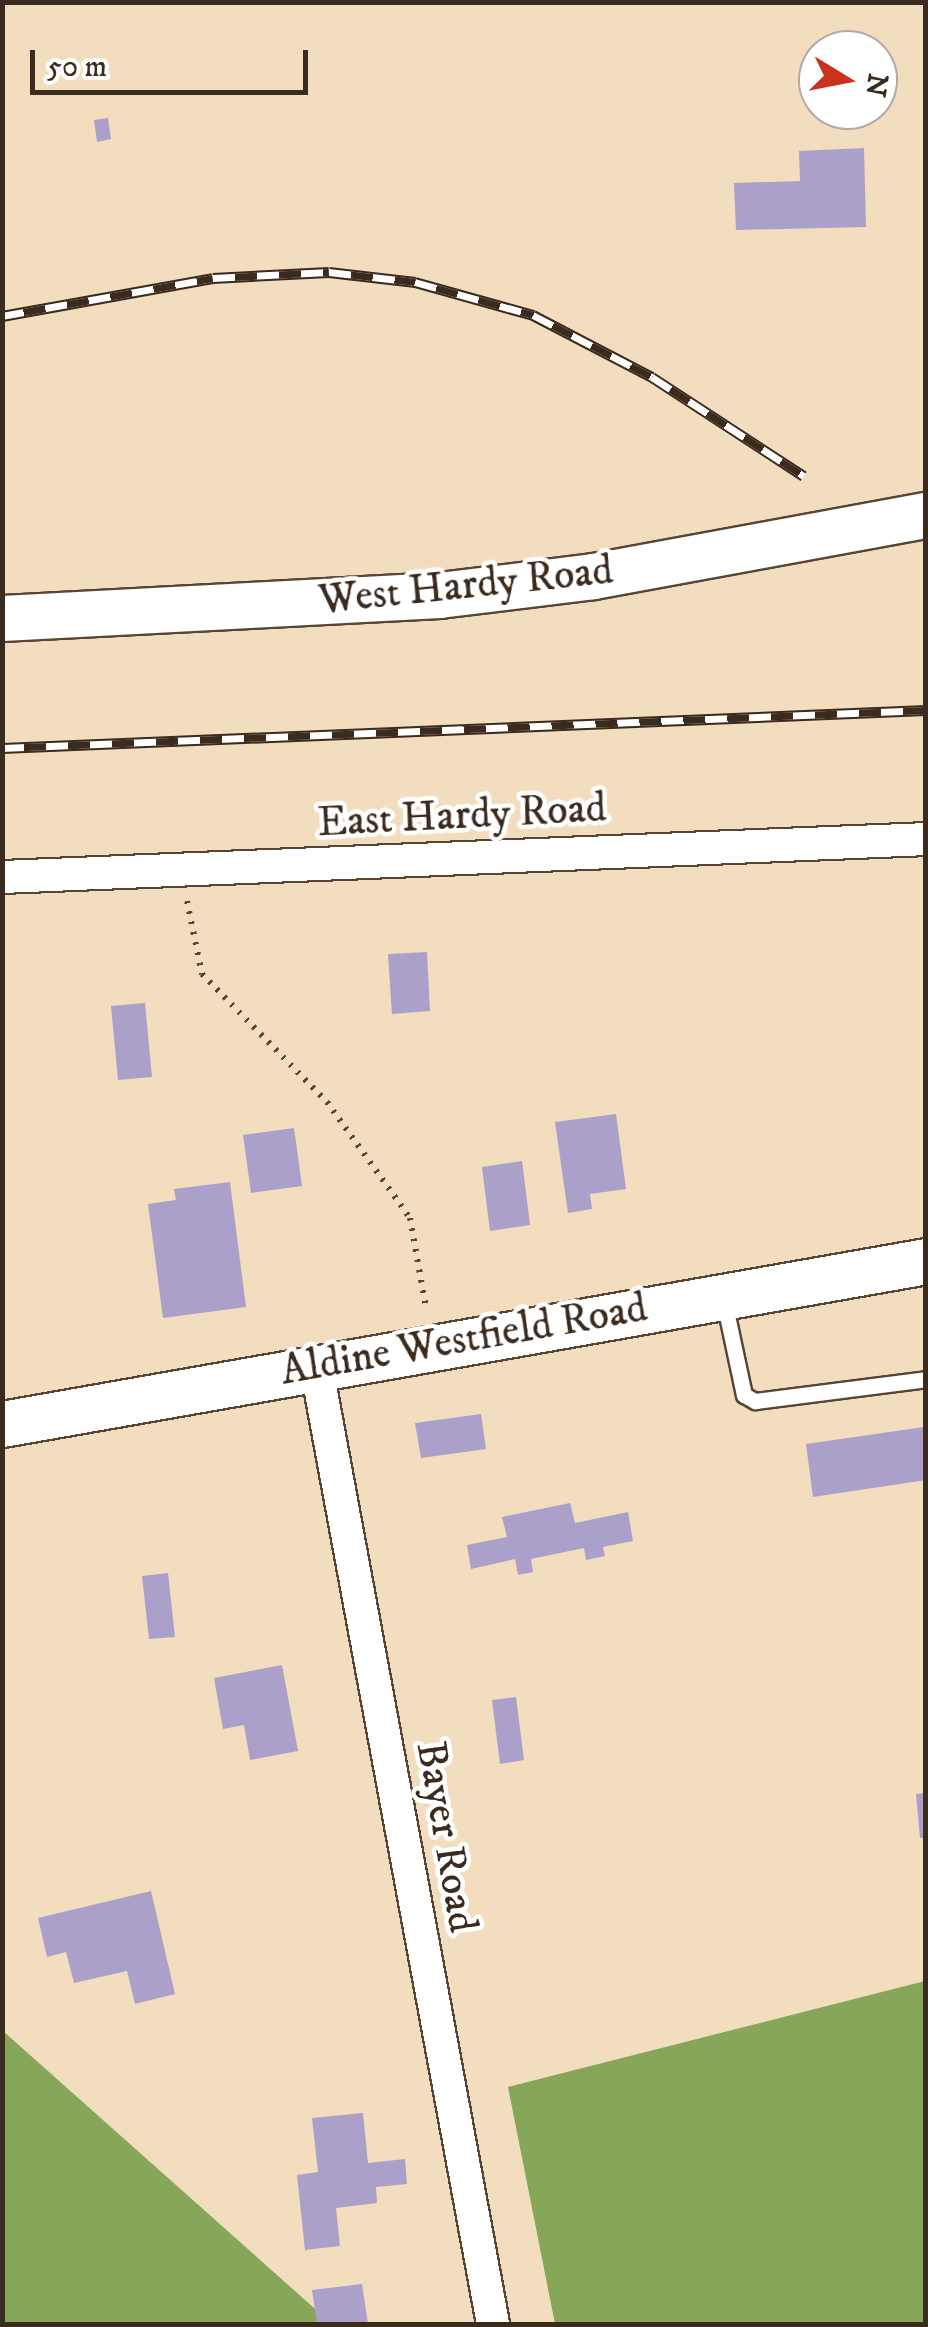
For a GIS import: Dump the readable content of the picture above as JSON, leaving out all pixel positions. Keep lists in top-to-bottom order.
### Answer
{
  "streets": {
    "main road": ["West Hardy Road", "Aldine Westfield Road"],
    "street": ["East Hardy Road", "Bayer Road"]
  },
  "crossings": [
    ["Aldine Westfield Road", "Bayer Road"]
  ],
  "scale_bar": "50 m",
  "north": "right"
}
